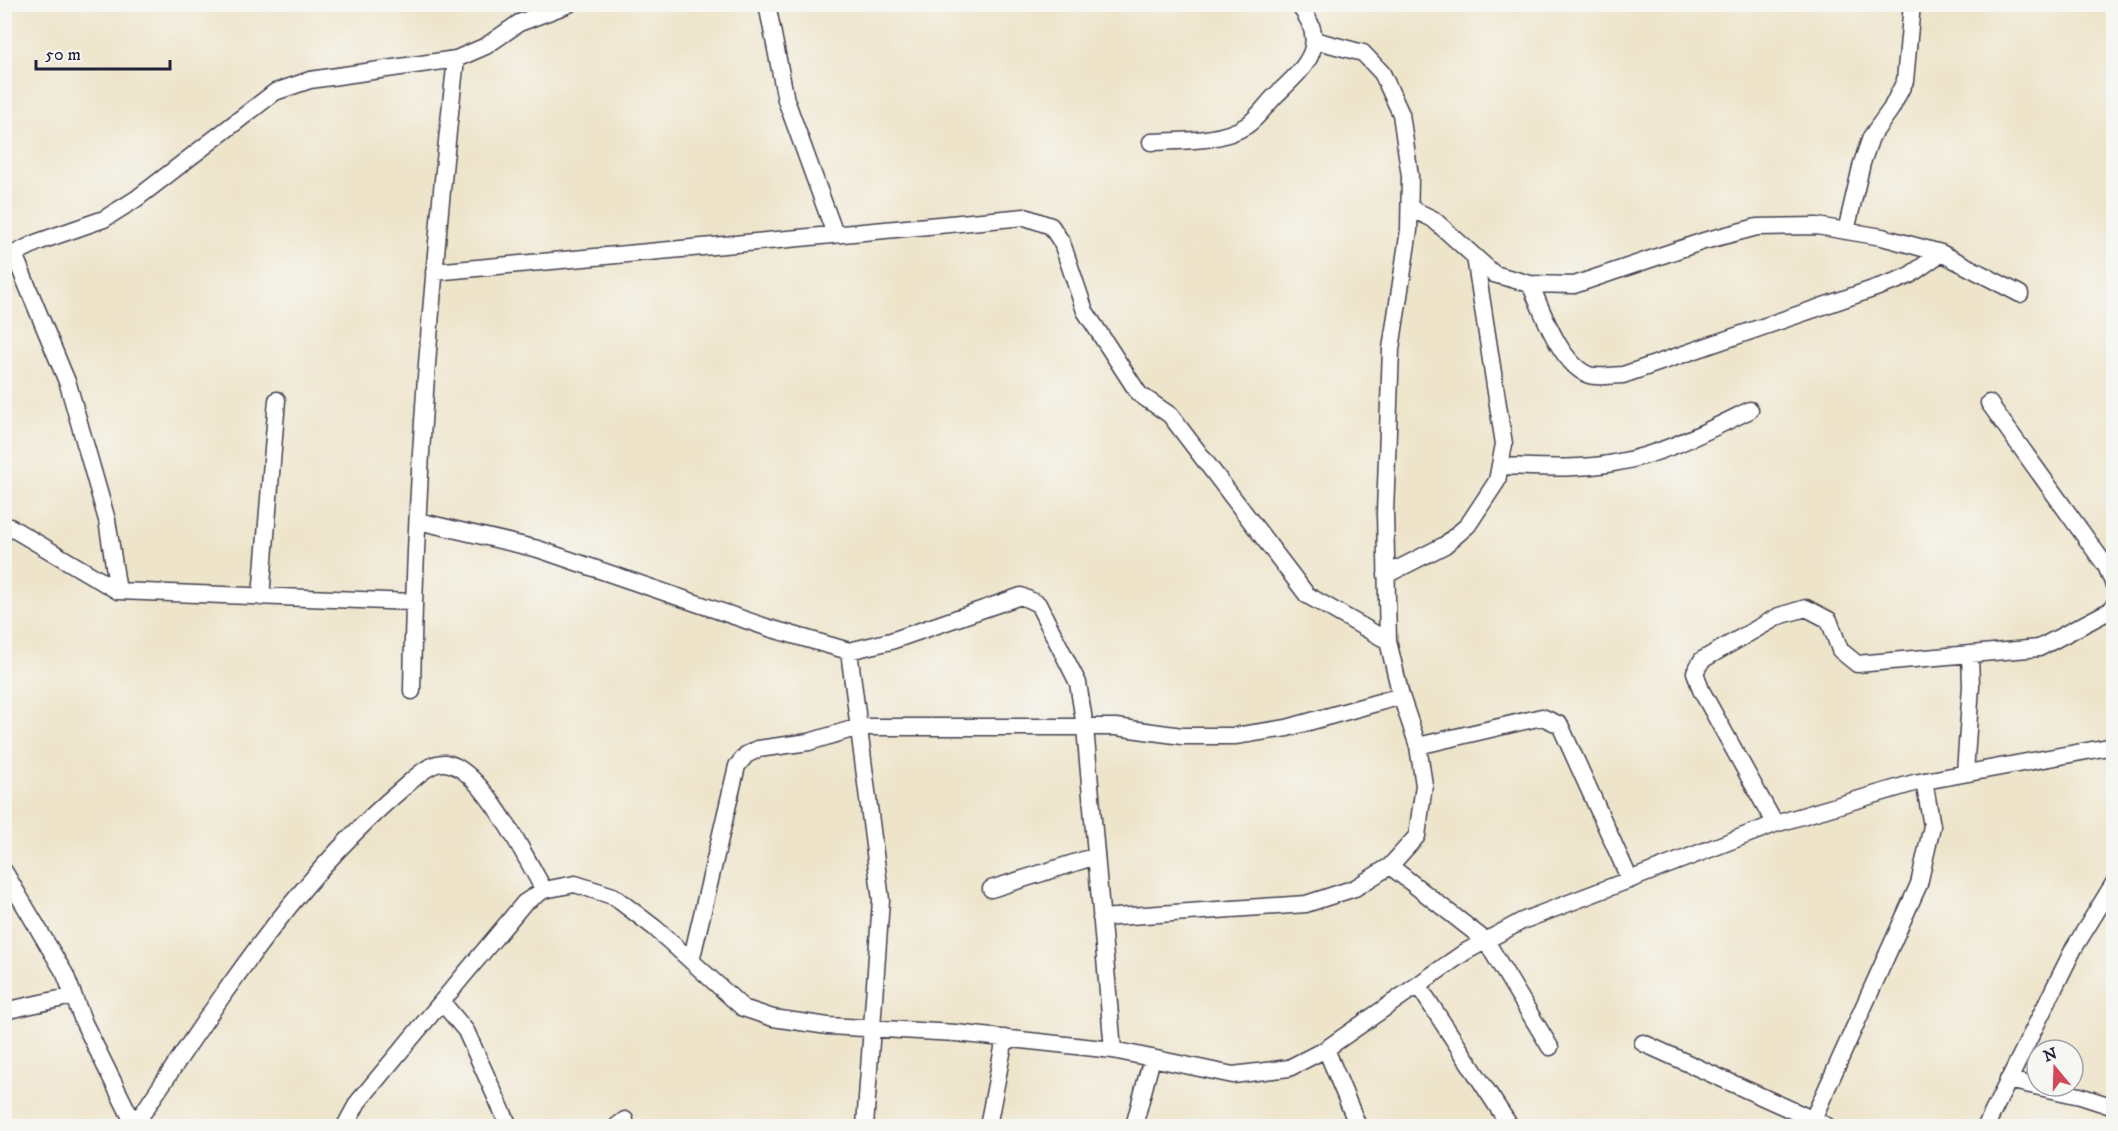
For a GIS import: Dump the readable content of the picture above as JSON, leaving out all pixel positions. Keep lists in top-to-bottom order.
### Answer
{
  "scale_bar": "50 m",
  "north": "top"
}
